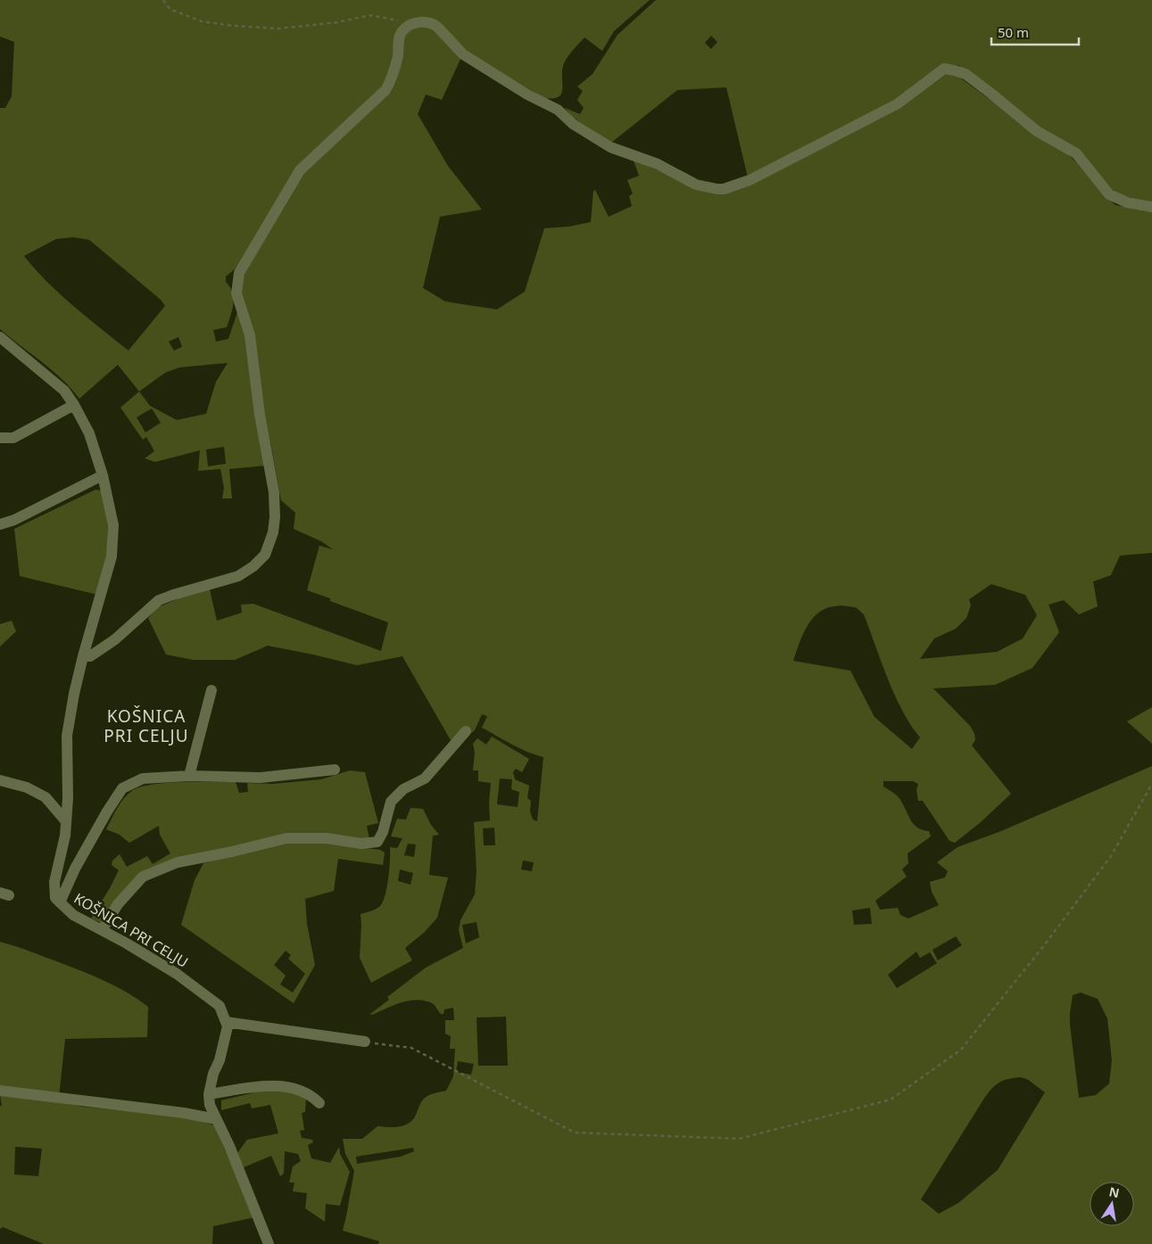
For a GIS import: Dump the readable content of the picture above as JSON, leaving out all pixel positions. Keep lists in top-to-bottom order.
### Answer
{
  "streets": {
    "street": ["KOŠNICA PRI CELJU"]
  },
  "districts": ["KOŠNICA PRI CELJU"],
  "scale_bar": "50 m",
  "north": "top"
}
